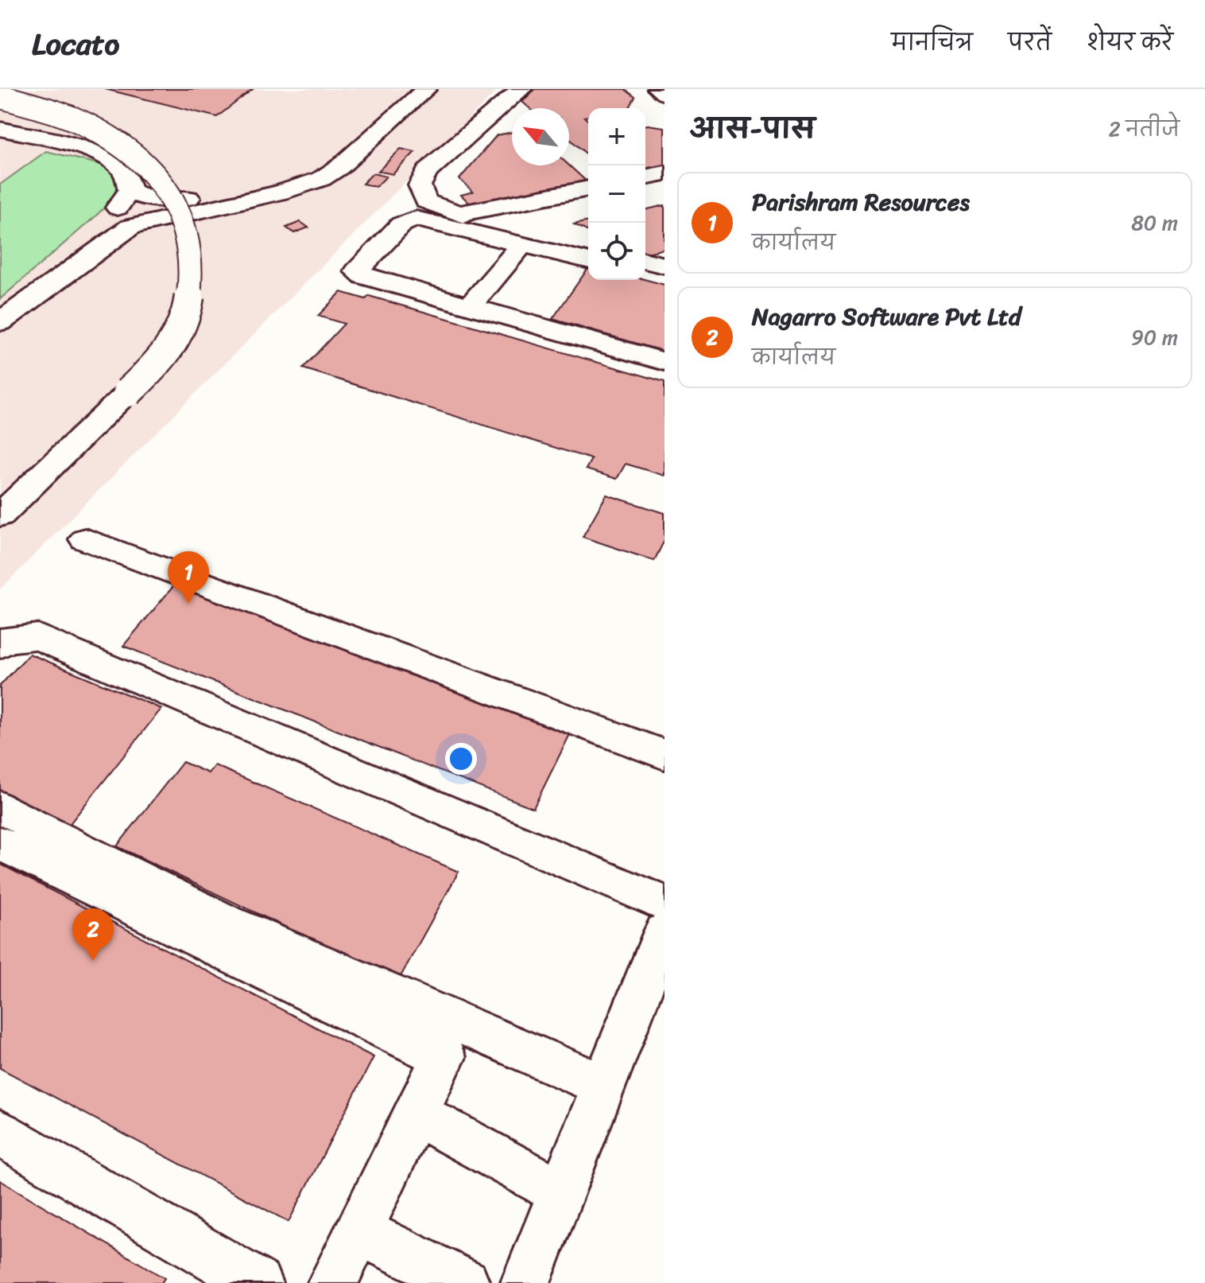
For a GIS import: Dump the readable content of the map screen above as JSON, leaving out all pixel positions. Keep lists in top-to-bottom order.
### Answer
{
  "north": "top left",
  "page": {
    "header": "Locato",
    "nav": ["मानचित्र", "परतें", "शेयर करें"],
    "heading": ["आस-पास", "2 नतीजे"],
    "map_buttons": ["+", "−"],
    "list": [
      {
        "mark": "1",
        "name": "Parishram Resources",
        "note": "कार्यालय",
        "value": "80 m"
      },
      {
        "mark": "2",
        "name": "Nagarro Software Pvt Ltd",
        "note": "कार्यालय",
        "value": "90 m"
      }
    ],
    "pins": ["1", "2"]
  }
}
